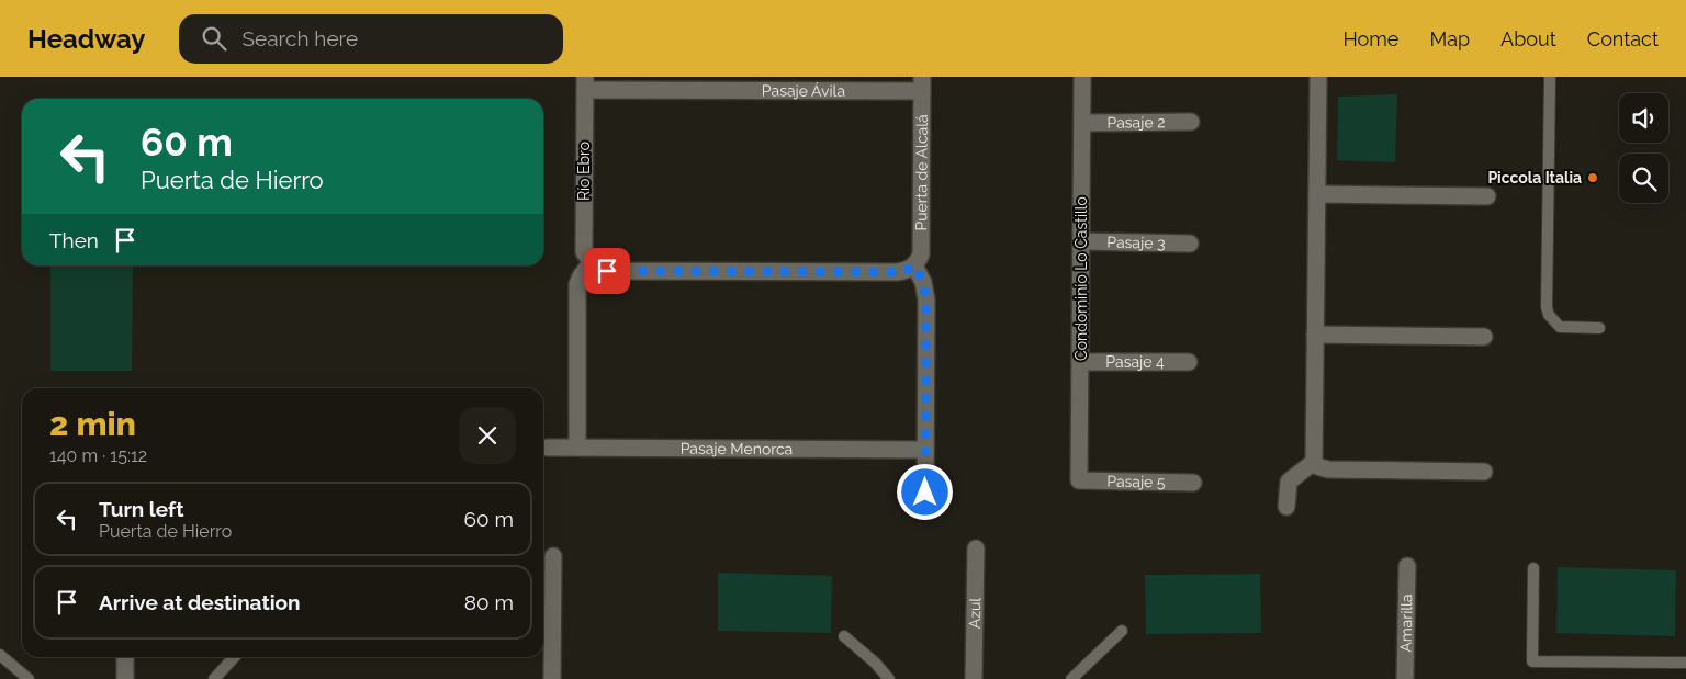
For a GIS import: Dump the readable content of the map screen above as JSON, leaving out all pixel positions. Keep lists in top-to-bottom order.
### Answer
{
  "streets": {
    "street": [
      "Pasaje Ávila",
      "Pasaje 2",
      "Río Ebro",
      "Puerta de Alcalá",
      "Pasaje 3",
      "Condominio Lo Castillo",
      "Pasaje 4",
      "Pasaje Menorca",
      "Pasaje 5",
      "Azul",
      "Amarilla"
    ]
  },
  "crossings": [
    ["Pasaje Ávila", "Río Ebro"],
    ["Pasaje Ávila", "Puerta de Alcalá"],
    ["Pasaje 2", "Condominio Lo Castillo"],
    ["Pasaje 3", "Condominio Lo Castillo"],
    ["Condominio Lo Castillo", "Pasaje 4"],
    ["Condominio Lo Castillo", "Pasaje 5"]
  ],
  "places": ["Piccola Italia"],
  "page": {
    "header": "Headway",
    "search": "Search here",
    "nav": [
      "Home",
      "Map",
      "About",
      "Contact"
    ],
    "turn": ["60 m", "Puerta de Hierro"],
    "then": "Then",
    "heading": ["2 min", "140 m · 15:12"],
    "list": [
      {
        "name": "Turn left",
        "note": "Puerta de Hierro",
        "value": "60 m"
      },
      {
        "name": "Arrive at destination",
        "value": "80 m"
      }
    ]
  }
}
